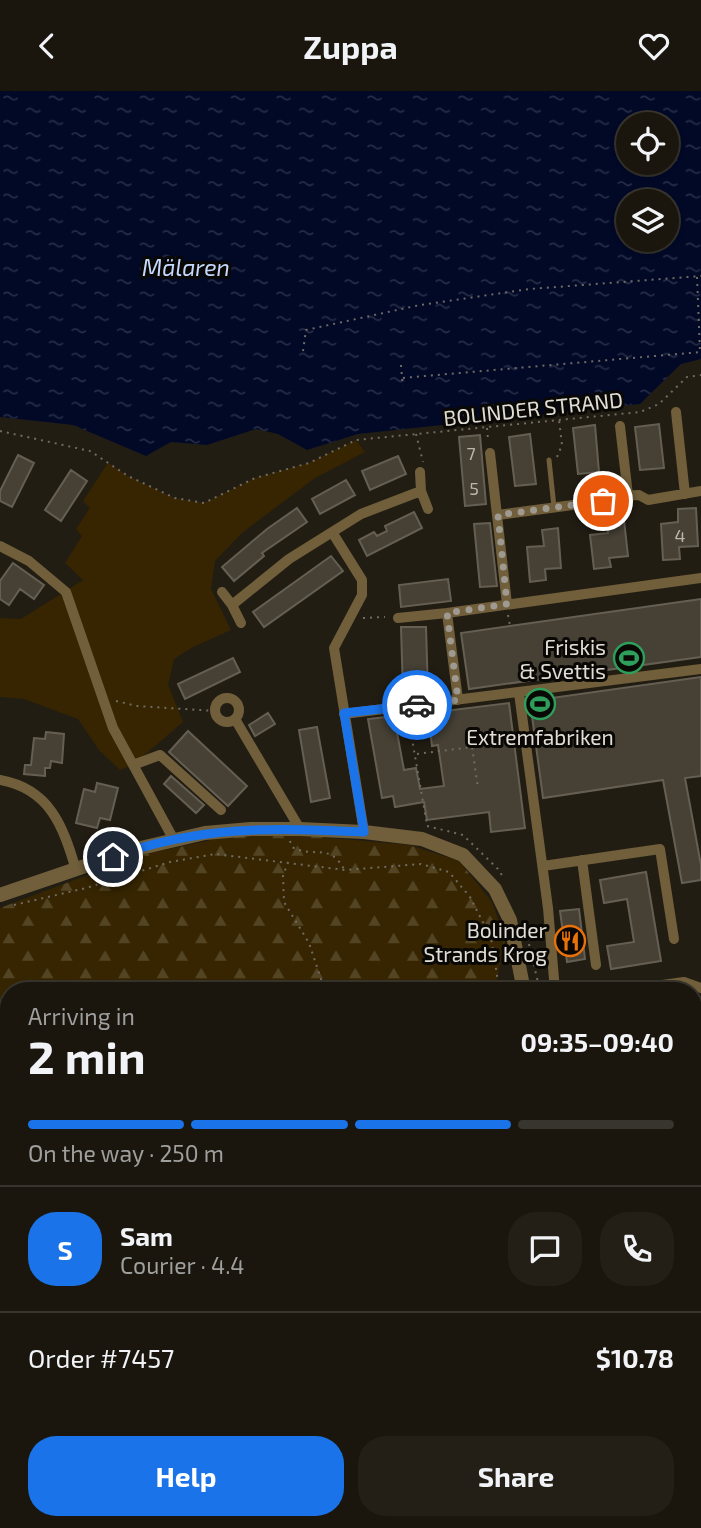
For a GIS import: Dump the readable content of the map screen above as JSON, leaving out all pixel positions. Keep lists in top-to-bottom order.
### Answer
{
  "streets": {
    "path": ["BOLINDER STRAND"]
  },
  "water": ["Mälaren"],
  "places": {
    "sports": ["Friskis & Svettis", "Extremfabriken"],
    "restaurant": ["Bolinder Strands Krog"]
  },
  "house_numbers": ["7", "5", "4"],
  "page": {
    "header": "Zuppa",
    "heading": ["2 min", "Arriving in", "09:35–09:40"],
    "panel": [
      "Sam",
      "Courier · 4.4",
      "Order #7457",
      "$10.78"
    ],
    "bar": "On the way · 250 m",
    "round": "S",
    "buttons": ["Help", "Share"]
  }
}
